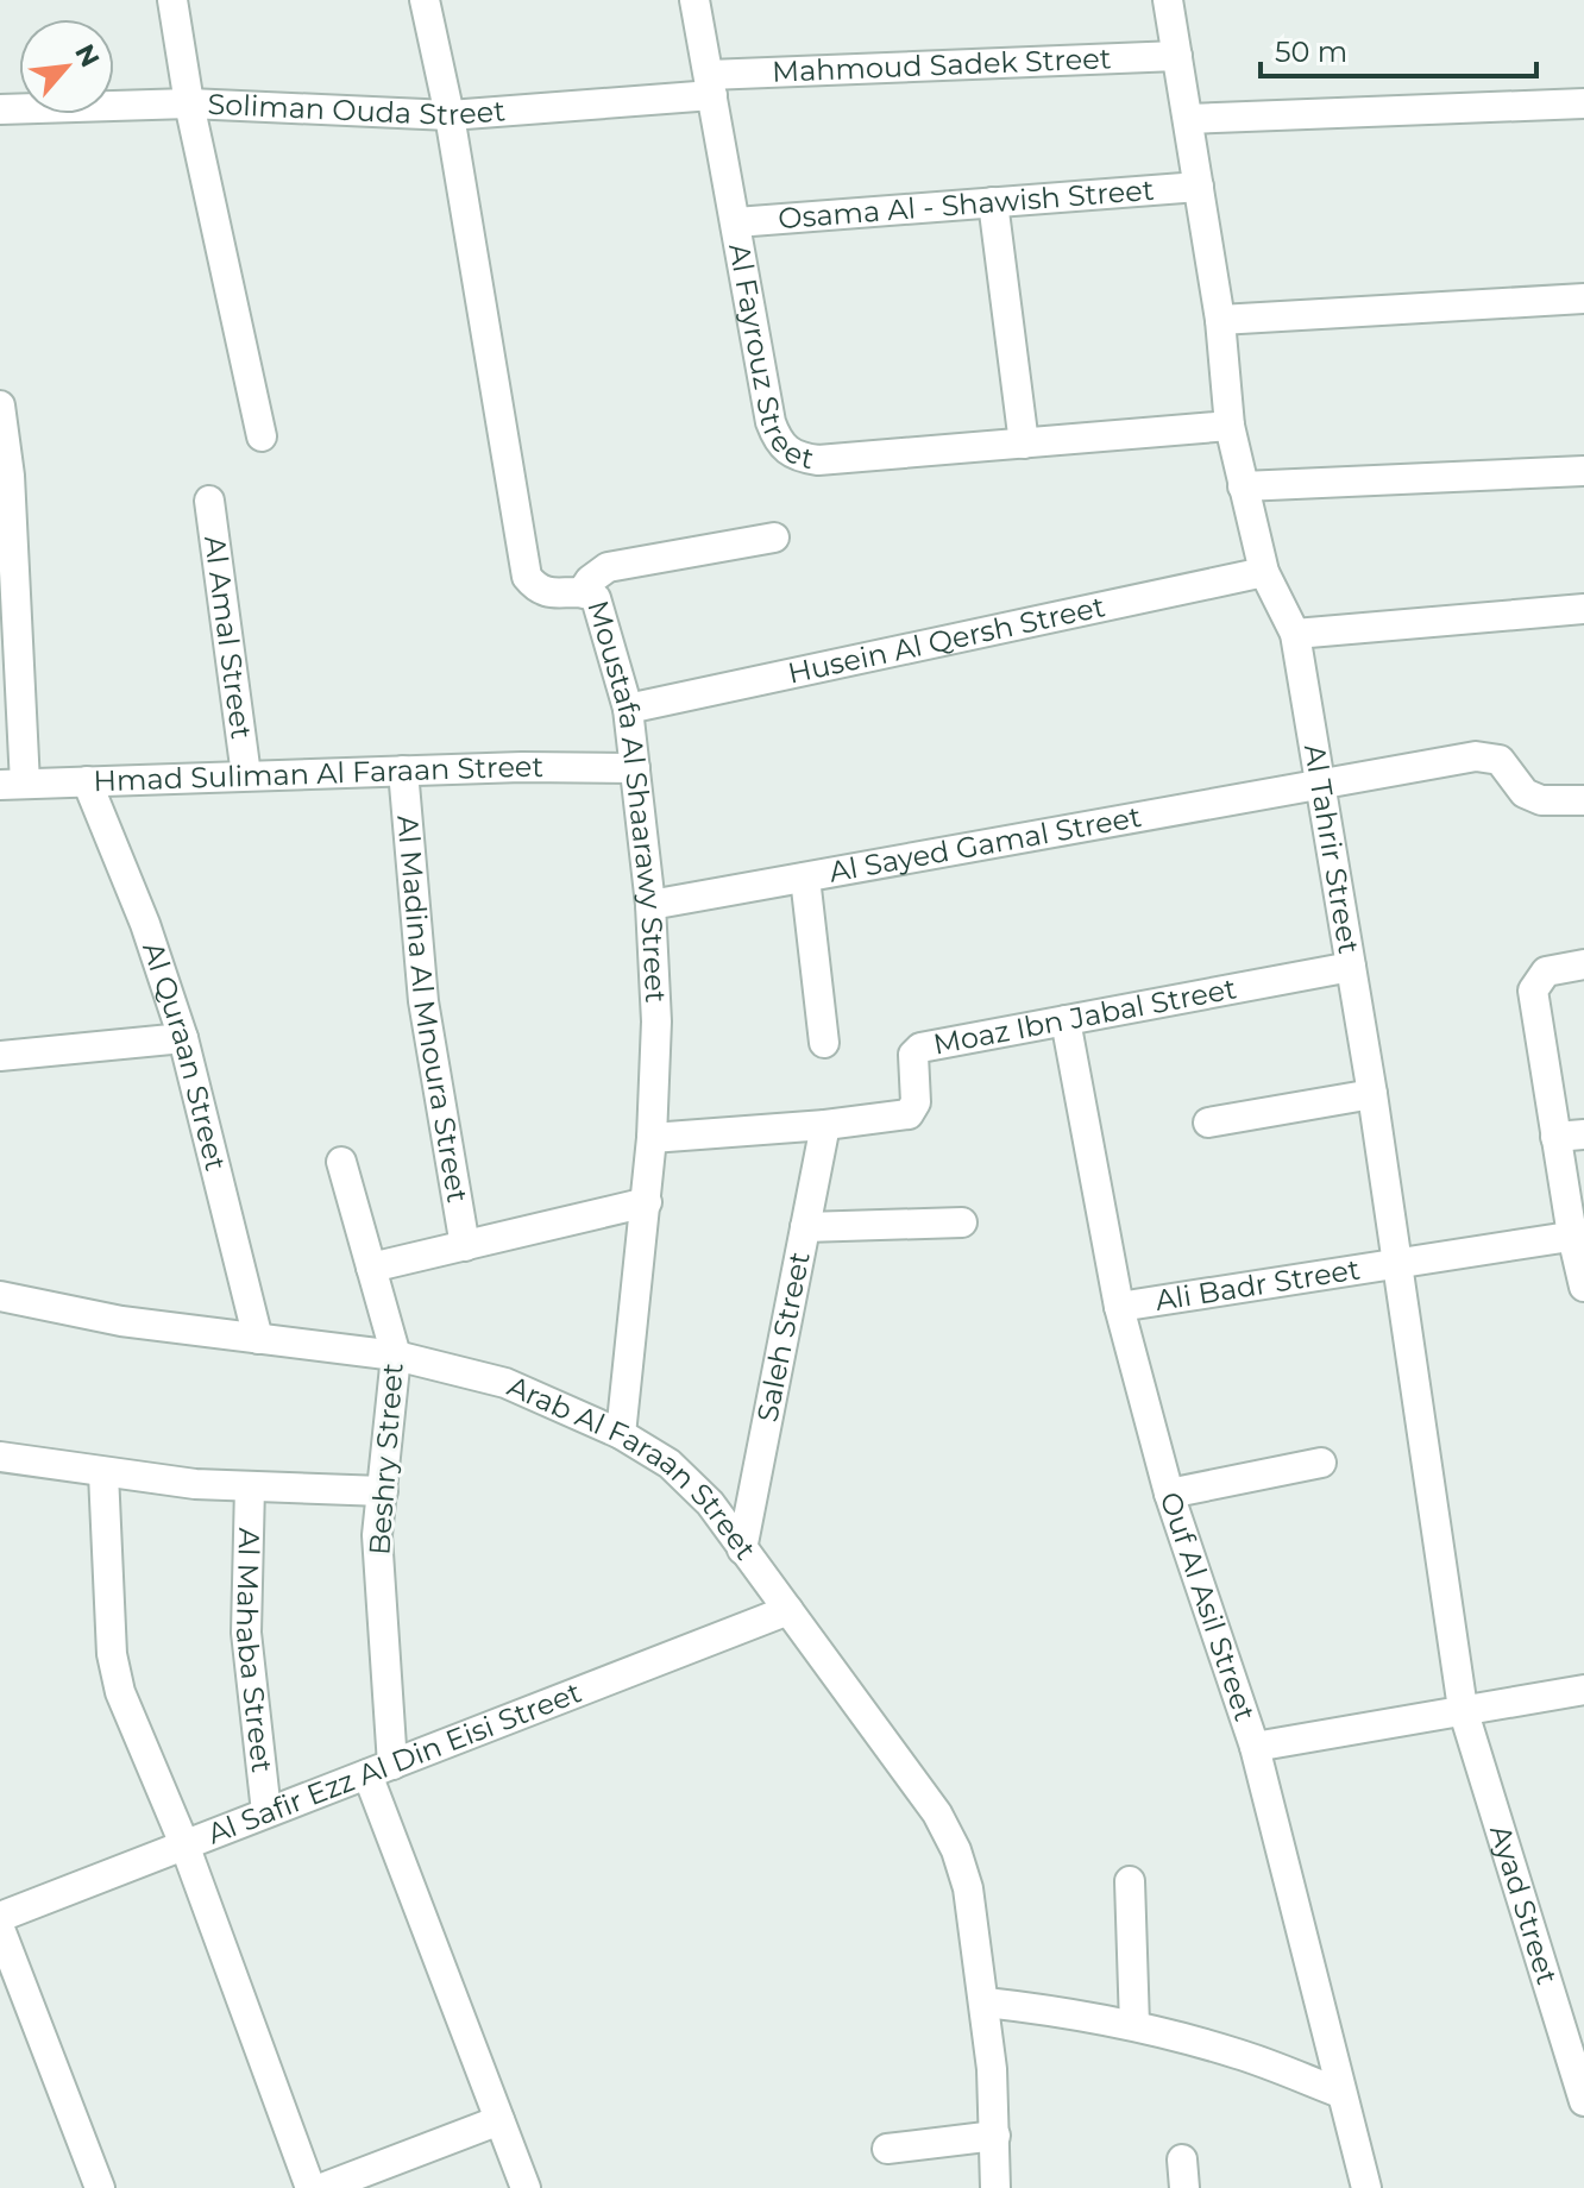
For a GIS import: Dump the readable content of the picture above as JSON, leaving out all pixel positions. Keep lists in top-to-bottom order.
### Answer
{
  "streets": {
    "street": [
      "Mahmoud Sadek Street",
      "Soliman Ouda Street",
      "Osama Al - Shawish Street",
      "Al Fayrouz Street",
      "Al Amal Street",
      "Husein Al Qersh Street",
      "Hmad Suliman Al Faraan Street",
      "Moustafa Al Shaarawy Street",
      "Al Sayed Gamal Street",
      "Al Tahrir Street",
      "Al Madina Al Mnoura Street",
      "Moaz Ibn Jabal Street",
      "Al Quraan Street",
      "Ali Badr Street",
      "Saleh Street",
      "Beshry Street",
      "Arab Al Faraan Street",
      "Ouf Al Asil Street",
      "Al Mahaba Street",
      "Al Safir Ezz Al Din Eisi Street",
      "Ayad Street"
    ]
  },
  "crossings": [
    ["Mahmoud Sadek Street", "Soliman Ouda Street"],
    ["Mahmoud Sadek Street", "Al Fayrouz Street"],
    ["Mahmoud Sadek Street", "Al Tahrir Street"],
    ["Soliman Ouda Street", "Al Fayrouz Street"],
    ["Soliman Ouda Street", "Moustafa Al Shaarawy Street"],
    ["Osama Al - Shawish Street", "Al Fayrouz Street"],
    ["Osama Al - Shawish Street", "Al Tahrir Street"],
    ["Al Fayrouz Street", "Al Tahrir Street"],
    ["Al Amal Street", "Hmad Suliman Al Faraan Street"],
    ["Husein Al Qersh Street", "Moustafa Al Shaarawy Street"],
    ["Husein Al Qersh Street", "Al Tahrir Street"],
    ["Hmad Suliman Al Faraan Street", "Moustafa Al Shaarawy Street"],
    ["Hmad Suliman Al Faraan Street", "Al Madina Al Mnoura Street"],
    ["Hmad Suliman Al Faraan Street", "Al Quraan Street"],
    ["Moustafa Al Shaarawy Street", "Al Sayed Gamal Street"],
    ["Moustafa Al Shaarawy Street", "Moaz Ibn Jabal Street"],
    ["Moustafa Al Shaarawy Street", "Arab Al Faraan Street"],
    ["Al Sayed Gamal Street", "Al Tahrir Street"],
    ["Al Tahrir Street", "Moaz Ibn Jabal Street"],
    ["Al Tahrir Street", "Ali Badr Street"],
    ["Al Tahrir Street", "Ayad Street"],
    ["Moaz Ibn Jabal Street", "Saleh Street"],
    ["Moaz Ibn Jabal Street", "Ouf Al Asil Street"],
    ["Al Quraan Street", "Arab Al Faraan Street"],
    ["Ali Badr Street", "Ouf Al Asil Street"],
    ["Saleh Street", "Arab Al Faraan Street"],
    ["Beshry Street", "Arab Al Faraan Street"],
    ["Beshry Street", "Al Safir Ezz Al Din Eisi Street"],
    ["Arab Al Faraan Street", "Al Safir Ezz Al Din Eisi Street"],
    ["Al Mahaba Street", "Al Safir Ezz Al Din Eisi Street"]
  ],
  "scale_bar": "50 m",
  "north": "top right"
}
